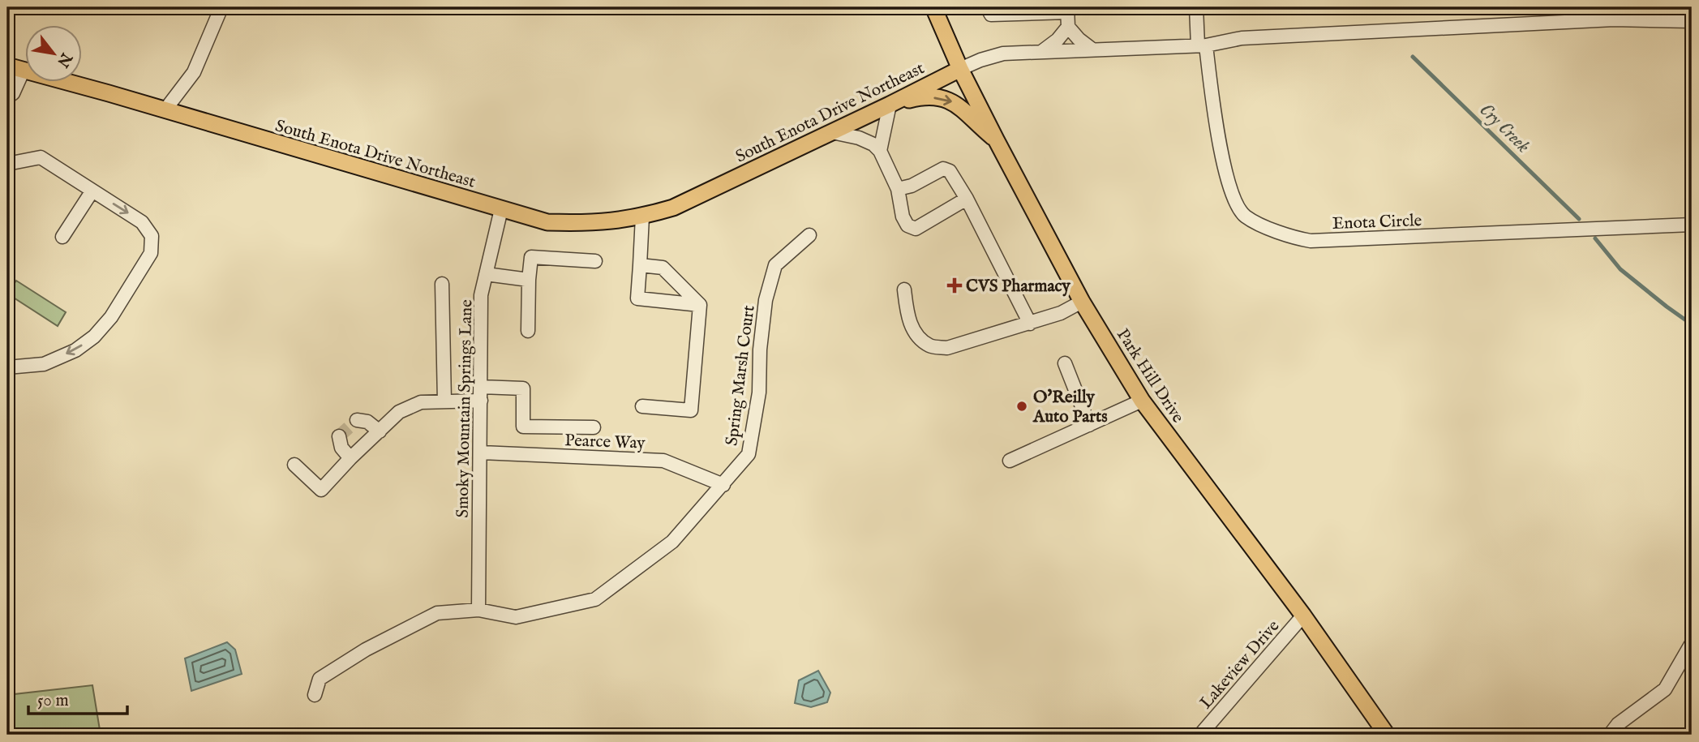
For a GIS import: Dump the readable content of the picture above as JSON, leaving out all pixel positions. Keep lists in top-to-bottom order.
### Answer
{
  "streets": {
    "main road": ["South Enota Drive Northeast", "Park Hill Drive"],
    "street": [
      "Enota Circle",
      "Spring Marsh Court",
      "Smoky Mountain Springs Lane",
      "Pearce Way",
      "Lakeview Drive"
    ]
  },
  "crossings": [
    ["South Enota Drive Northeast", "Enota Circle"],
    ["South Enota Drive Northeast", "Park Hill Drive"],
    ["South Enota Drive Northeast", "Smoky Mountain Springs Lane"],
    ["Spring Marsh Court", "Smoky Mountain Springs Lane"],
    ["Spring Marsh Court", "Pearce Way"],
    ["Park Hill Drive", "Lakeview Drive"],
    ["Smoky Mountain Springs Lane", "Pearce Way"]
  ],
  "water": ["Cry Creek"],
  "places": {
    "health": ["CVS Pharmacy"],
    "other": ["O'Reilly Auto Parts"]
  },
  "scale_bar": "50 m",
  "north": "bottom right"
}
